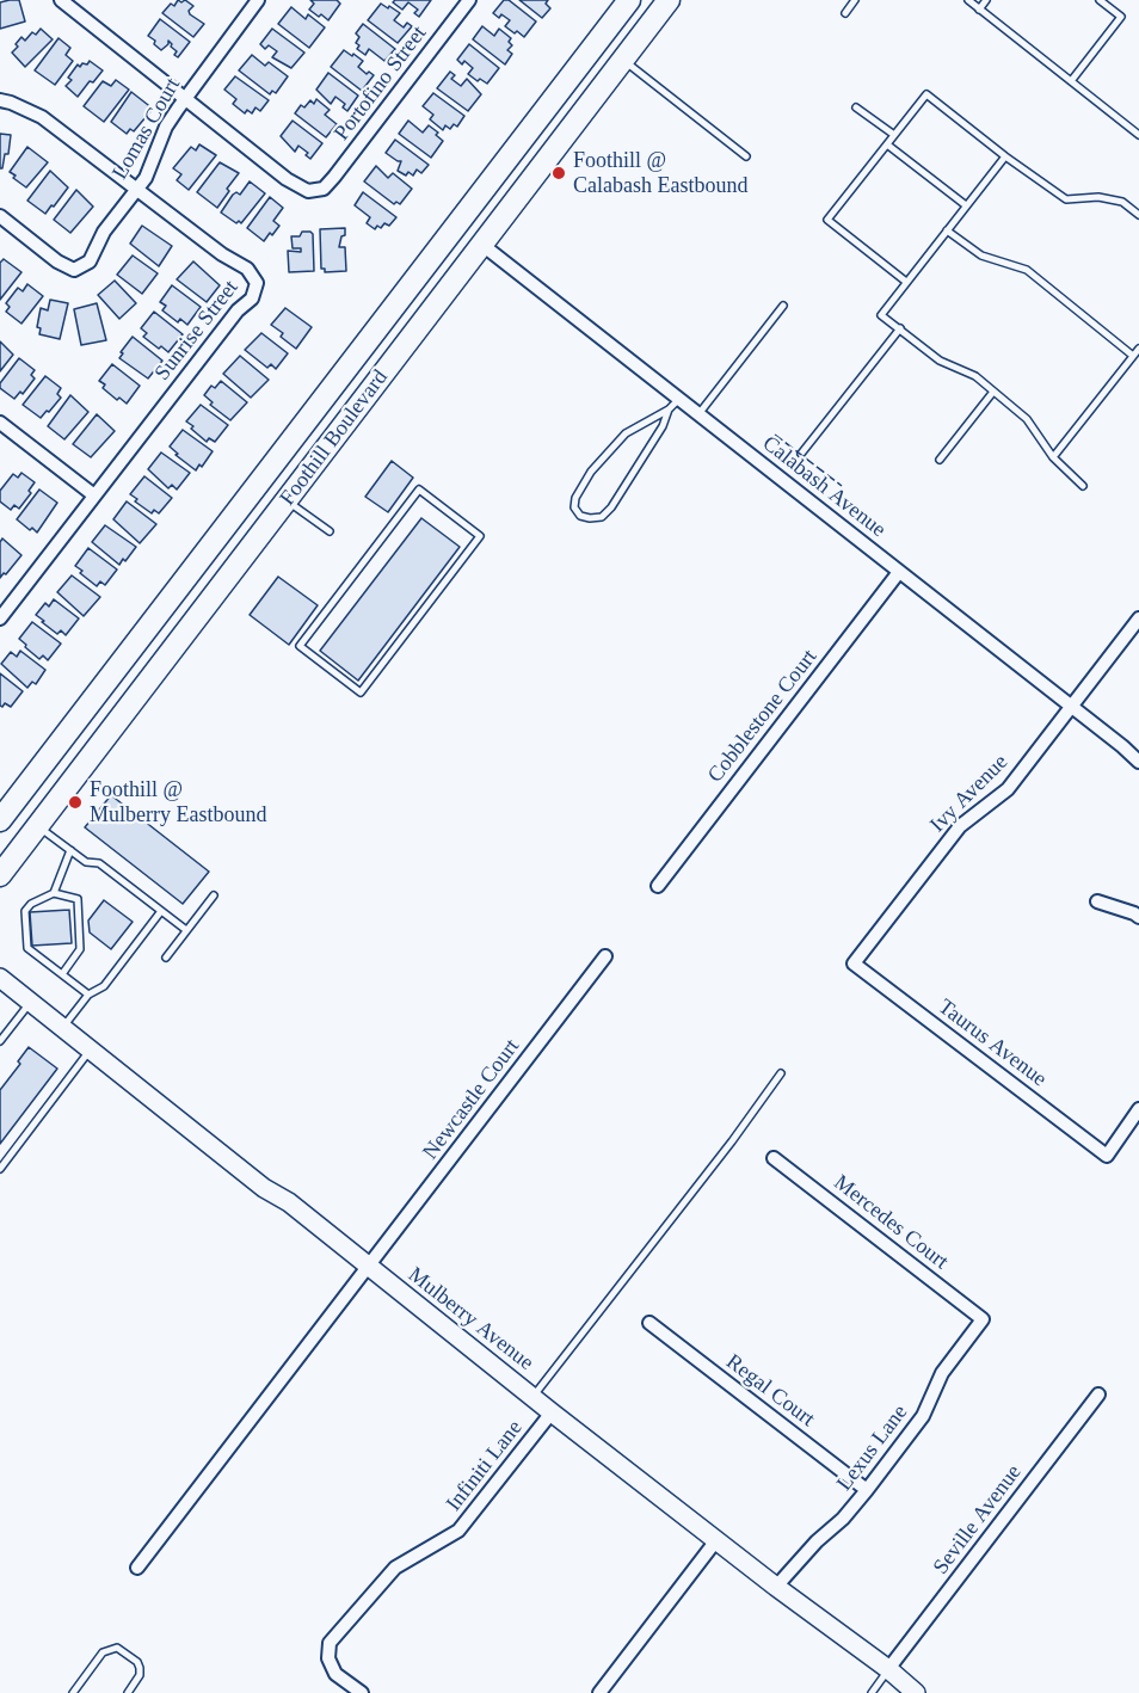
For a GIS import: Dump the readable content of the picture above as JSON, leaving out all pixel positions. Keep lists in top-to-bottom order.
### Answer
{
  "streets": {
    "main road": ["Foothill Boulevard"],
    "street": [
      "Portofino Street",
      "Lomas Court",
      "Sunrise Street",
      "Calabash Avenue",
      "Cobblestone Court",
      "Ivy Avenue",
      "Taurus Avenue",
      "Newcastle Court",
      "Mercedes Court",
      "Mulberry Avenue",
      "Regal Court",
      "Lexus Lane",
      "Infiniti Lane",
      "Seville Avenue"
    ]
  },
  "crossings": [
    ["Portofino Street", "Lomas Court"],
    ["Lomas Court", "Sunrise Street"],
    ["Foothill Boulevard", "Calabash Avenue"],
    ["Calabash Avenue", "Cobblestone Court"],
    ["Calabash Avenue", "Ivy Avenue"],
    ["Ivy Avenue", "Taurus Avenue"],
    ["Newcastle Court", "Mulberry Avenue"],
    ["Mercedes Court", "Lexus Lane"],
    ["Mulberry Avenue", "Lexus Lane"],
    ["Mulberry Avenue", "Infiniti Lane"],
    ["Mulberry Avenue", "Seville Avenue"],
    ["Regal Court", "Lexus Lane"]
  ],
  "places": ["Foothill @ Calabash Eastbound", "Foothill @ Mulberry Eastbound"]
}
